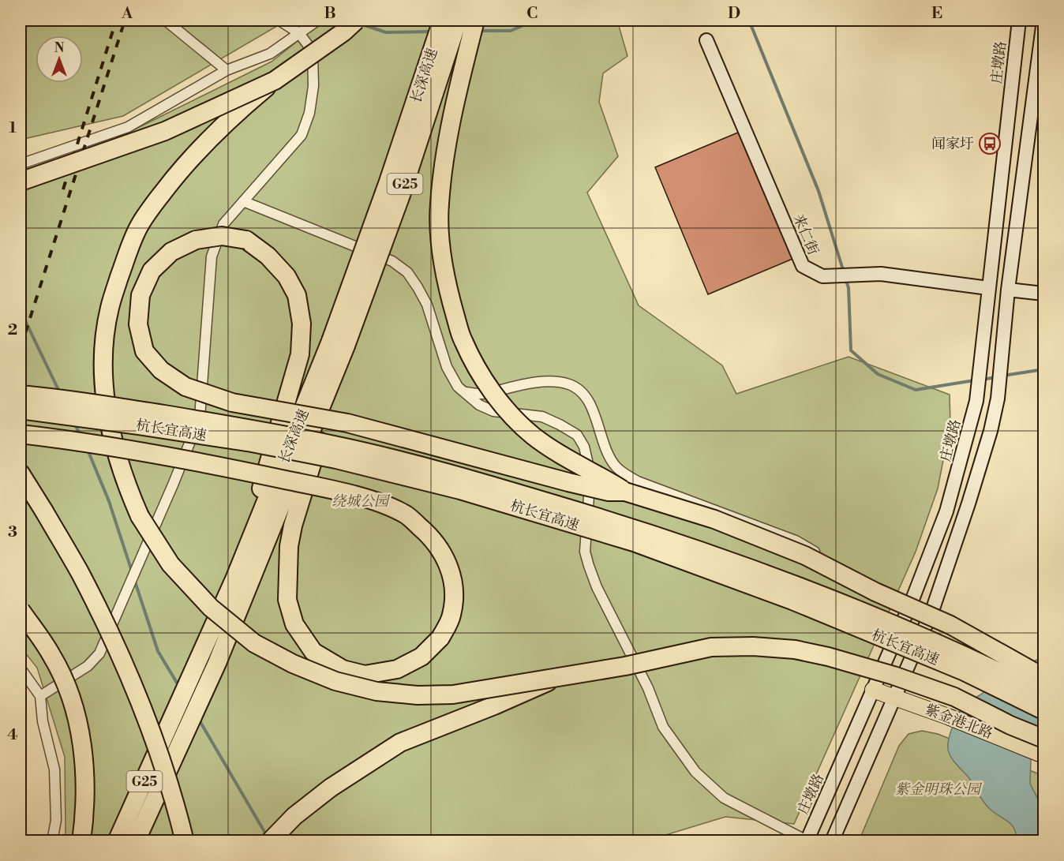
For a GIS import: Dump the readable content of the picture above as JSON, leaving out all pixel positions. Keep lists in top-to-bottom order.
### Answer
{
  "streets": {
    "highway": ["长深高速", "G25", "杭长宜高速"],
    "main road": ["庄墩路", "来仁街", "紫金港北路"]
  },
  "crossings": [
    ["庄墩路", "来仁街"],
    ["庄墩路", "紫金港北路"]
  ],
  "parks": ["绕城公园", "紫金明珠公园"],
  "places": {
    "bus stop": ["闻家圩"]
  },
  "north": "top",
  "grid": {
    "columns": [
      "A",
      "B",
      "C",
      "D",
      "E"
    ],
    "rows": [
      "1",
      "2",
      "3",
      "4"
    ]
  }
}
